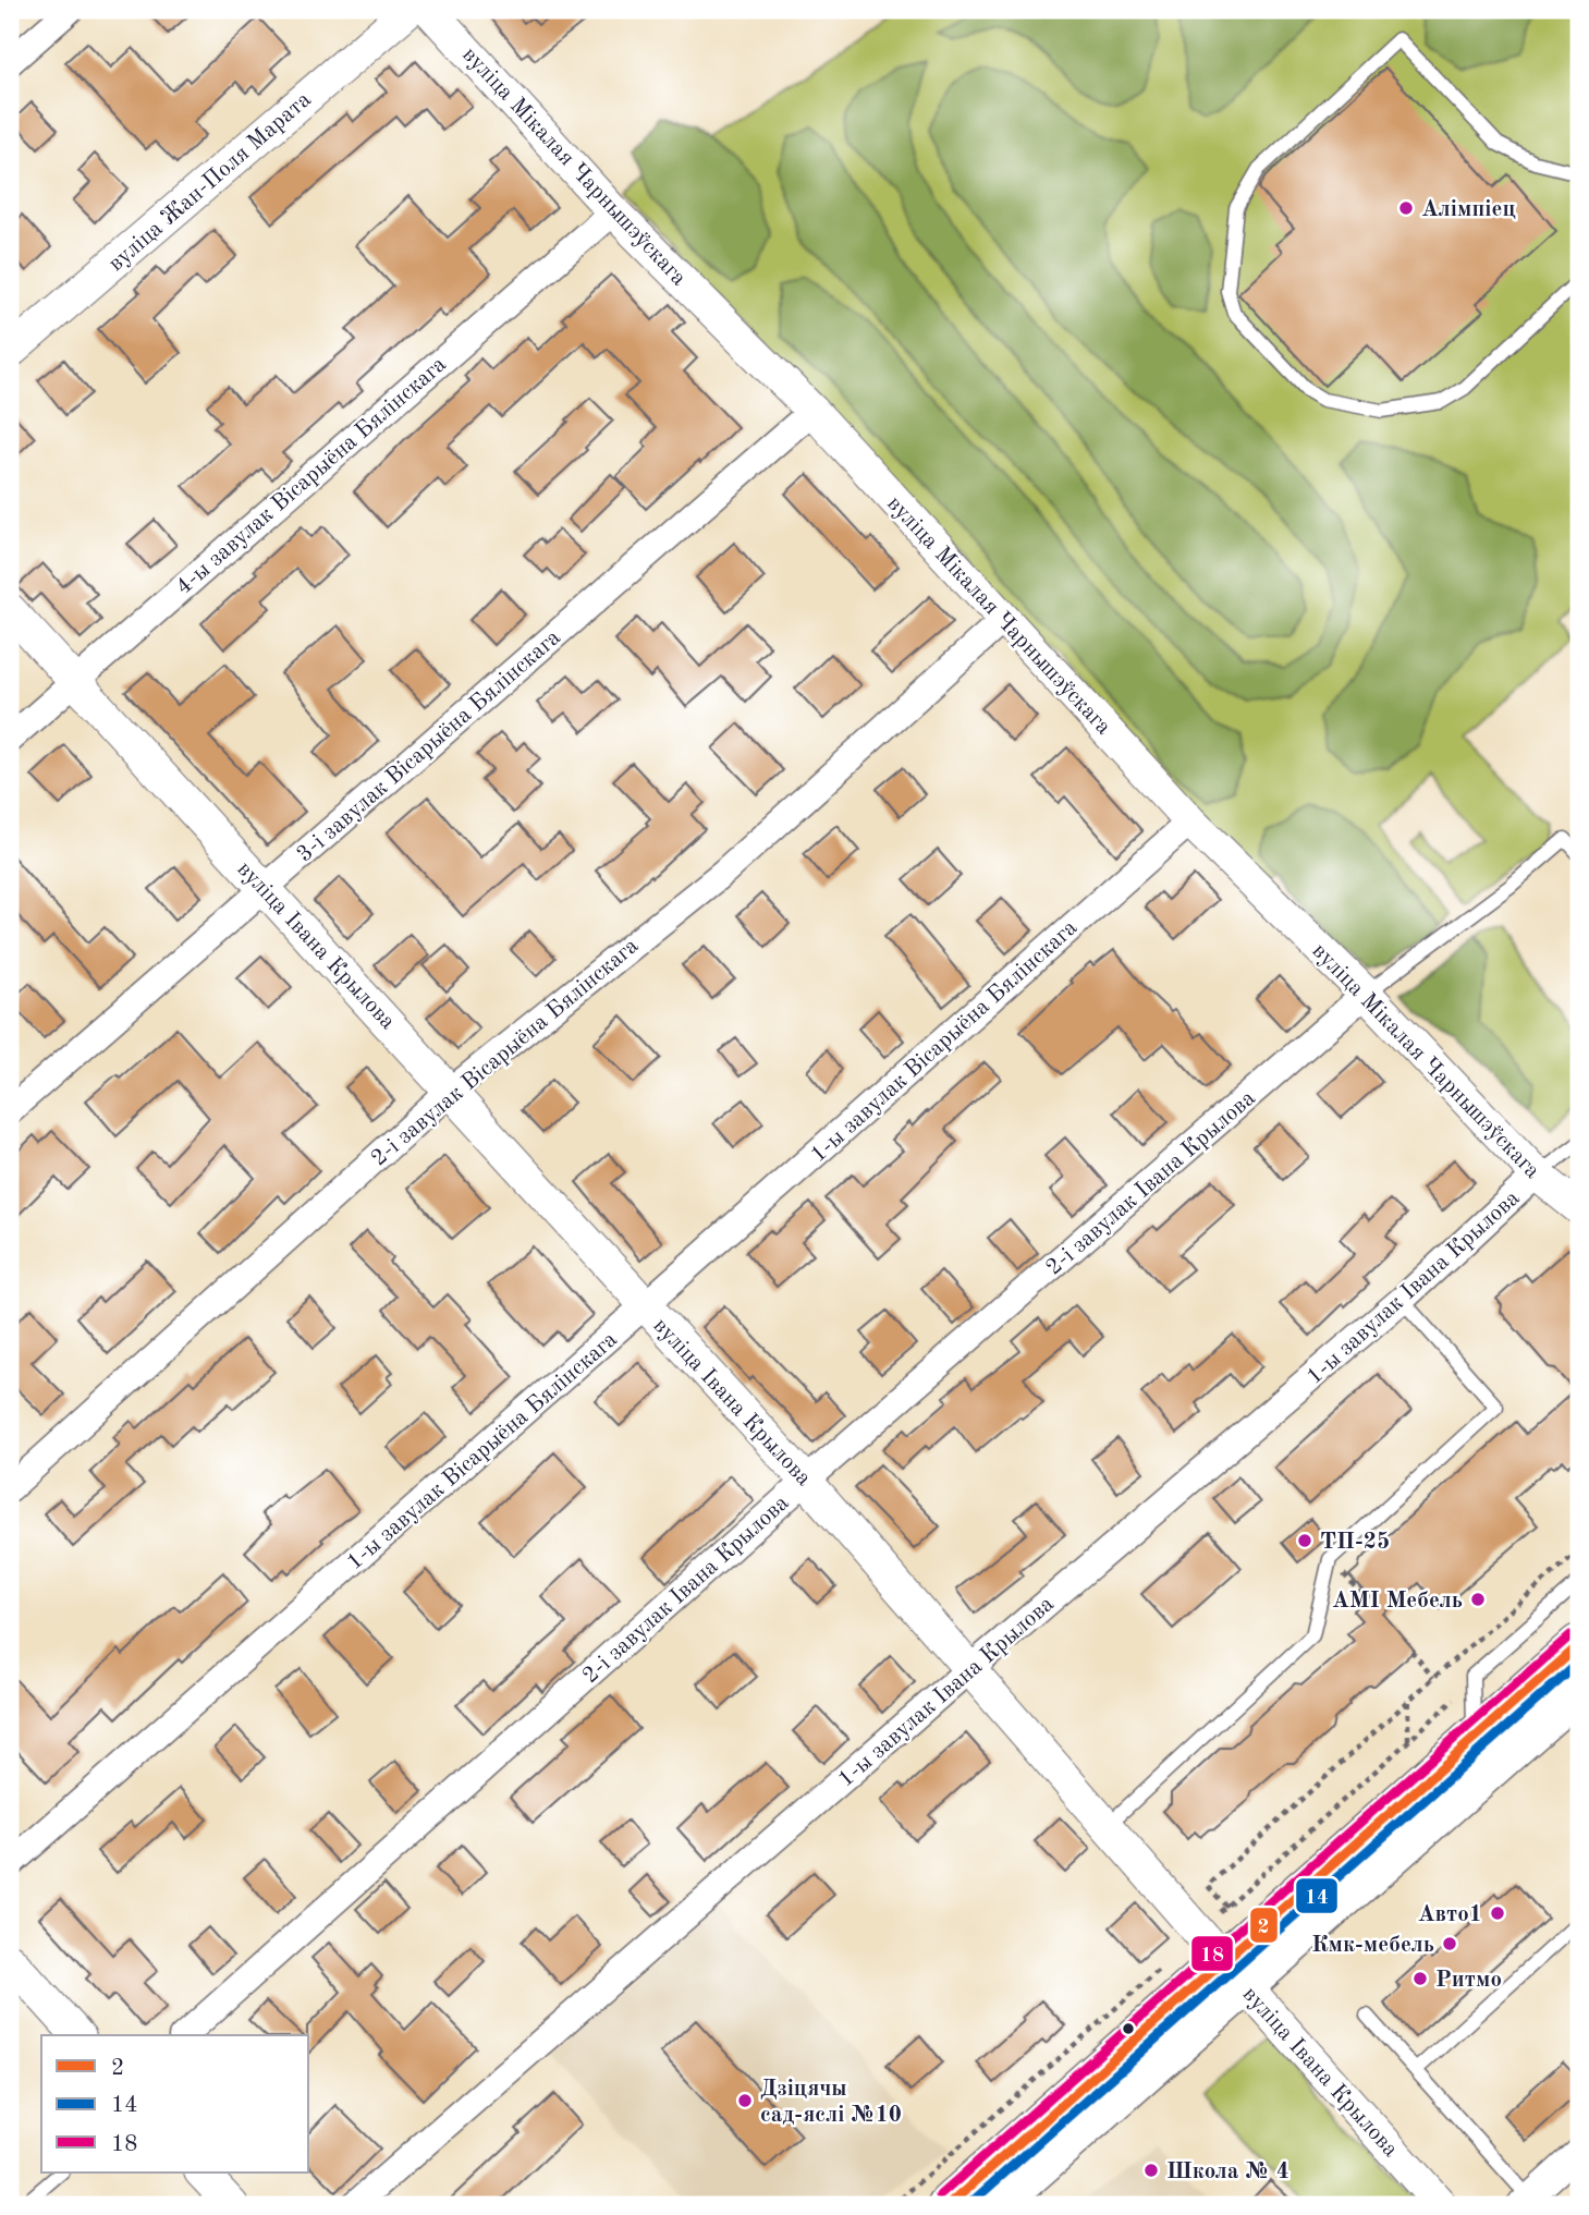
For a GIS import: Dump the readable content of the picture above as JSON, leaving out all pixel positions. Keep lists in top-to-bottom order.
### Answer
{
  "streets": {
    "street": [
      "вуліца Мікалая Чарнышэўскага",
      "вуліца Жан-Поля Марата",
      "4-ы завулак Вісарыёна Бялінскага",
      "3-і завулак Вісарыёна Бялінскага",
      "вуліца Івана Крылова",
      "1-ы завулак Вісарыёна Бялінскага",
      "2-і завулак Вісарыёна Бялінскага",
      "2-і завулак Івана Крылова",
      "1-ы завулак Івана Крылова"
    ]
  },
  "crossings": [
    ["вуліца Мікалая Чарнышэўскага", "4-ы завулак Вісарыёна Бялінскага"],
    ["вуліца Мікалая Чарнышэўскага", "3-і завулак Вісарыёна Бялінскага"],
    ["вуліца Мікалая Чарнышэўскага", "1-ы завулак Вісарыёна Бялінскага"],
    ["вуліца Мікалая Чарнышэўскага", "2-і завулак Вісарыёна Бялінскага"],
    ["вуліца Мікалая Чарнышэўскага", "2-і завулак Івана Крылова"],
    ["вуліца Мікалая Чарнышэўскага", "1-ы завулак Івана Крылова"],
    ["4-ы завулак Вісарыёна Бялінскага", "вуліца Івана Крылова"],
    ["3-і завулак Вісарыёна Бялінскага", "вуліца Івана Крылова"],
    ["вуліца Івана Крылова", "1-ы завулак Вісарыёна Бялінскага"],
    ["вуліца Івана Крылова", "2-і завулак Вісарыёна Бялінскага"],
    ["вуліца Івана Крылова", "2-і завулак Івана Крылова"],
    ["вуліца Івана Крылова", "1-ы завулак Івана Крылова"]
  ],
  "places": [
    "Алімпіец",
    "ТП-25",
    "AMI Мебель",
    "Авто1",
    "Кмк-мебель",
    "Ритмо",
    "Дзіцячы сад-яслі №10",
    "Школа № 4"
  ],
  "lines": ["transit line 18", "transit line 2", "transit line 14"],
  "legend": ["2", "14", "18"]
}
